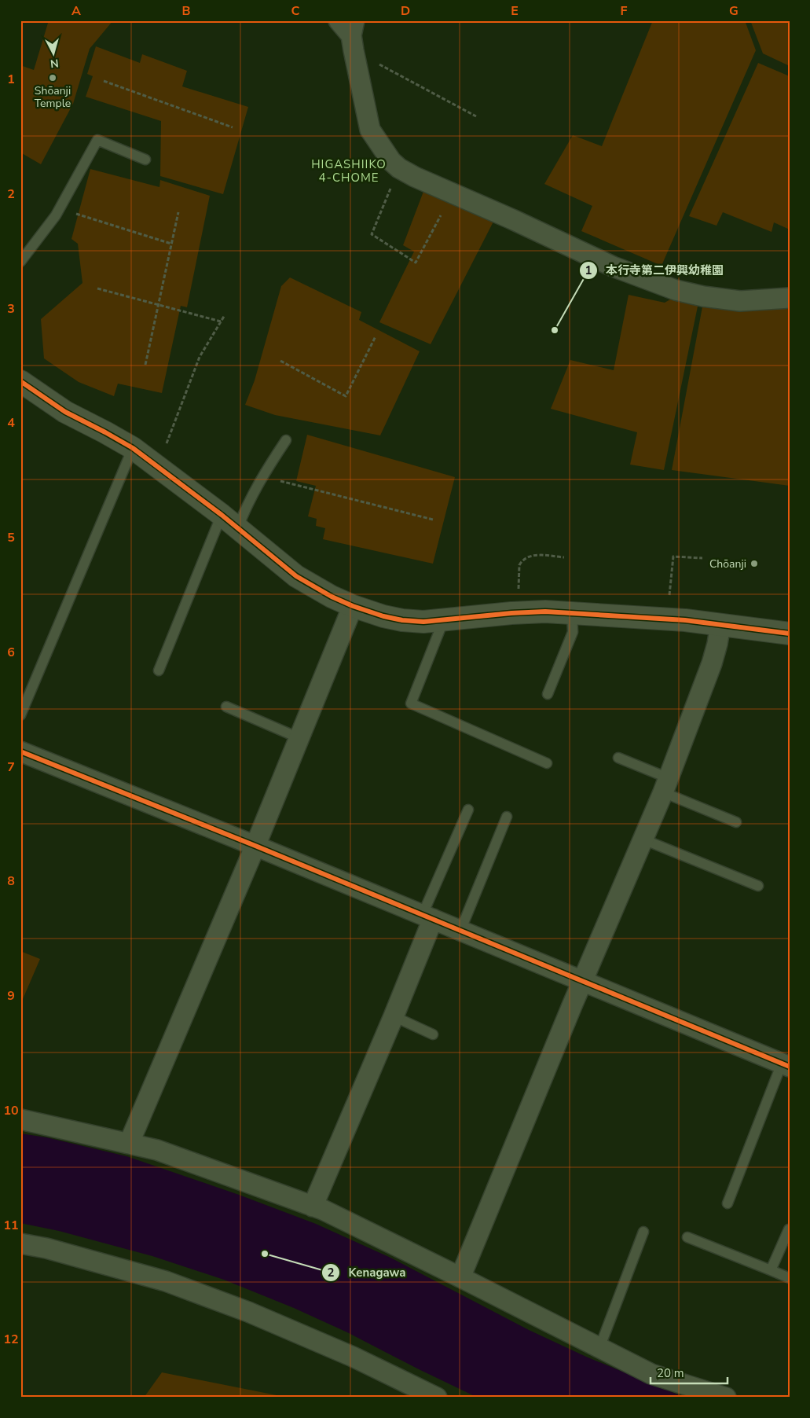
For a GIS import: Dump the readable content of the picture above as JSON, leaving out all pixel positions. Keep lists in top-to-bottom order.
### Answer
{
  "districts": ["HIGASHIIKO 4-CHOME"],
  "places": [
    "Shōanji Temple",
    "本行寺第二伊興幼稚園",
    "Chōanji",
    "Kenagawa"
  ],
  "scale_bar": "20 m",
  "north": "bottom",
  "grid": {
    "columns": [
      "A",
      "B",
      "C",
      "D",
      "E",
      "F",
      "G"
    ],
    "rows": [
      "1",
      "2",
      "3",
      "4",
      "5",
      "6",
      "7",
      "8",
      "9",
      "10",
      "11",
      "12"
    ]
  }
}
